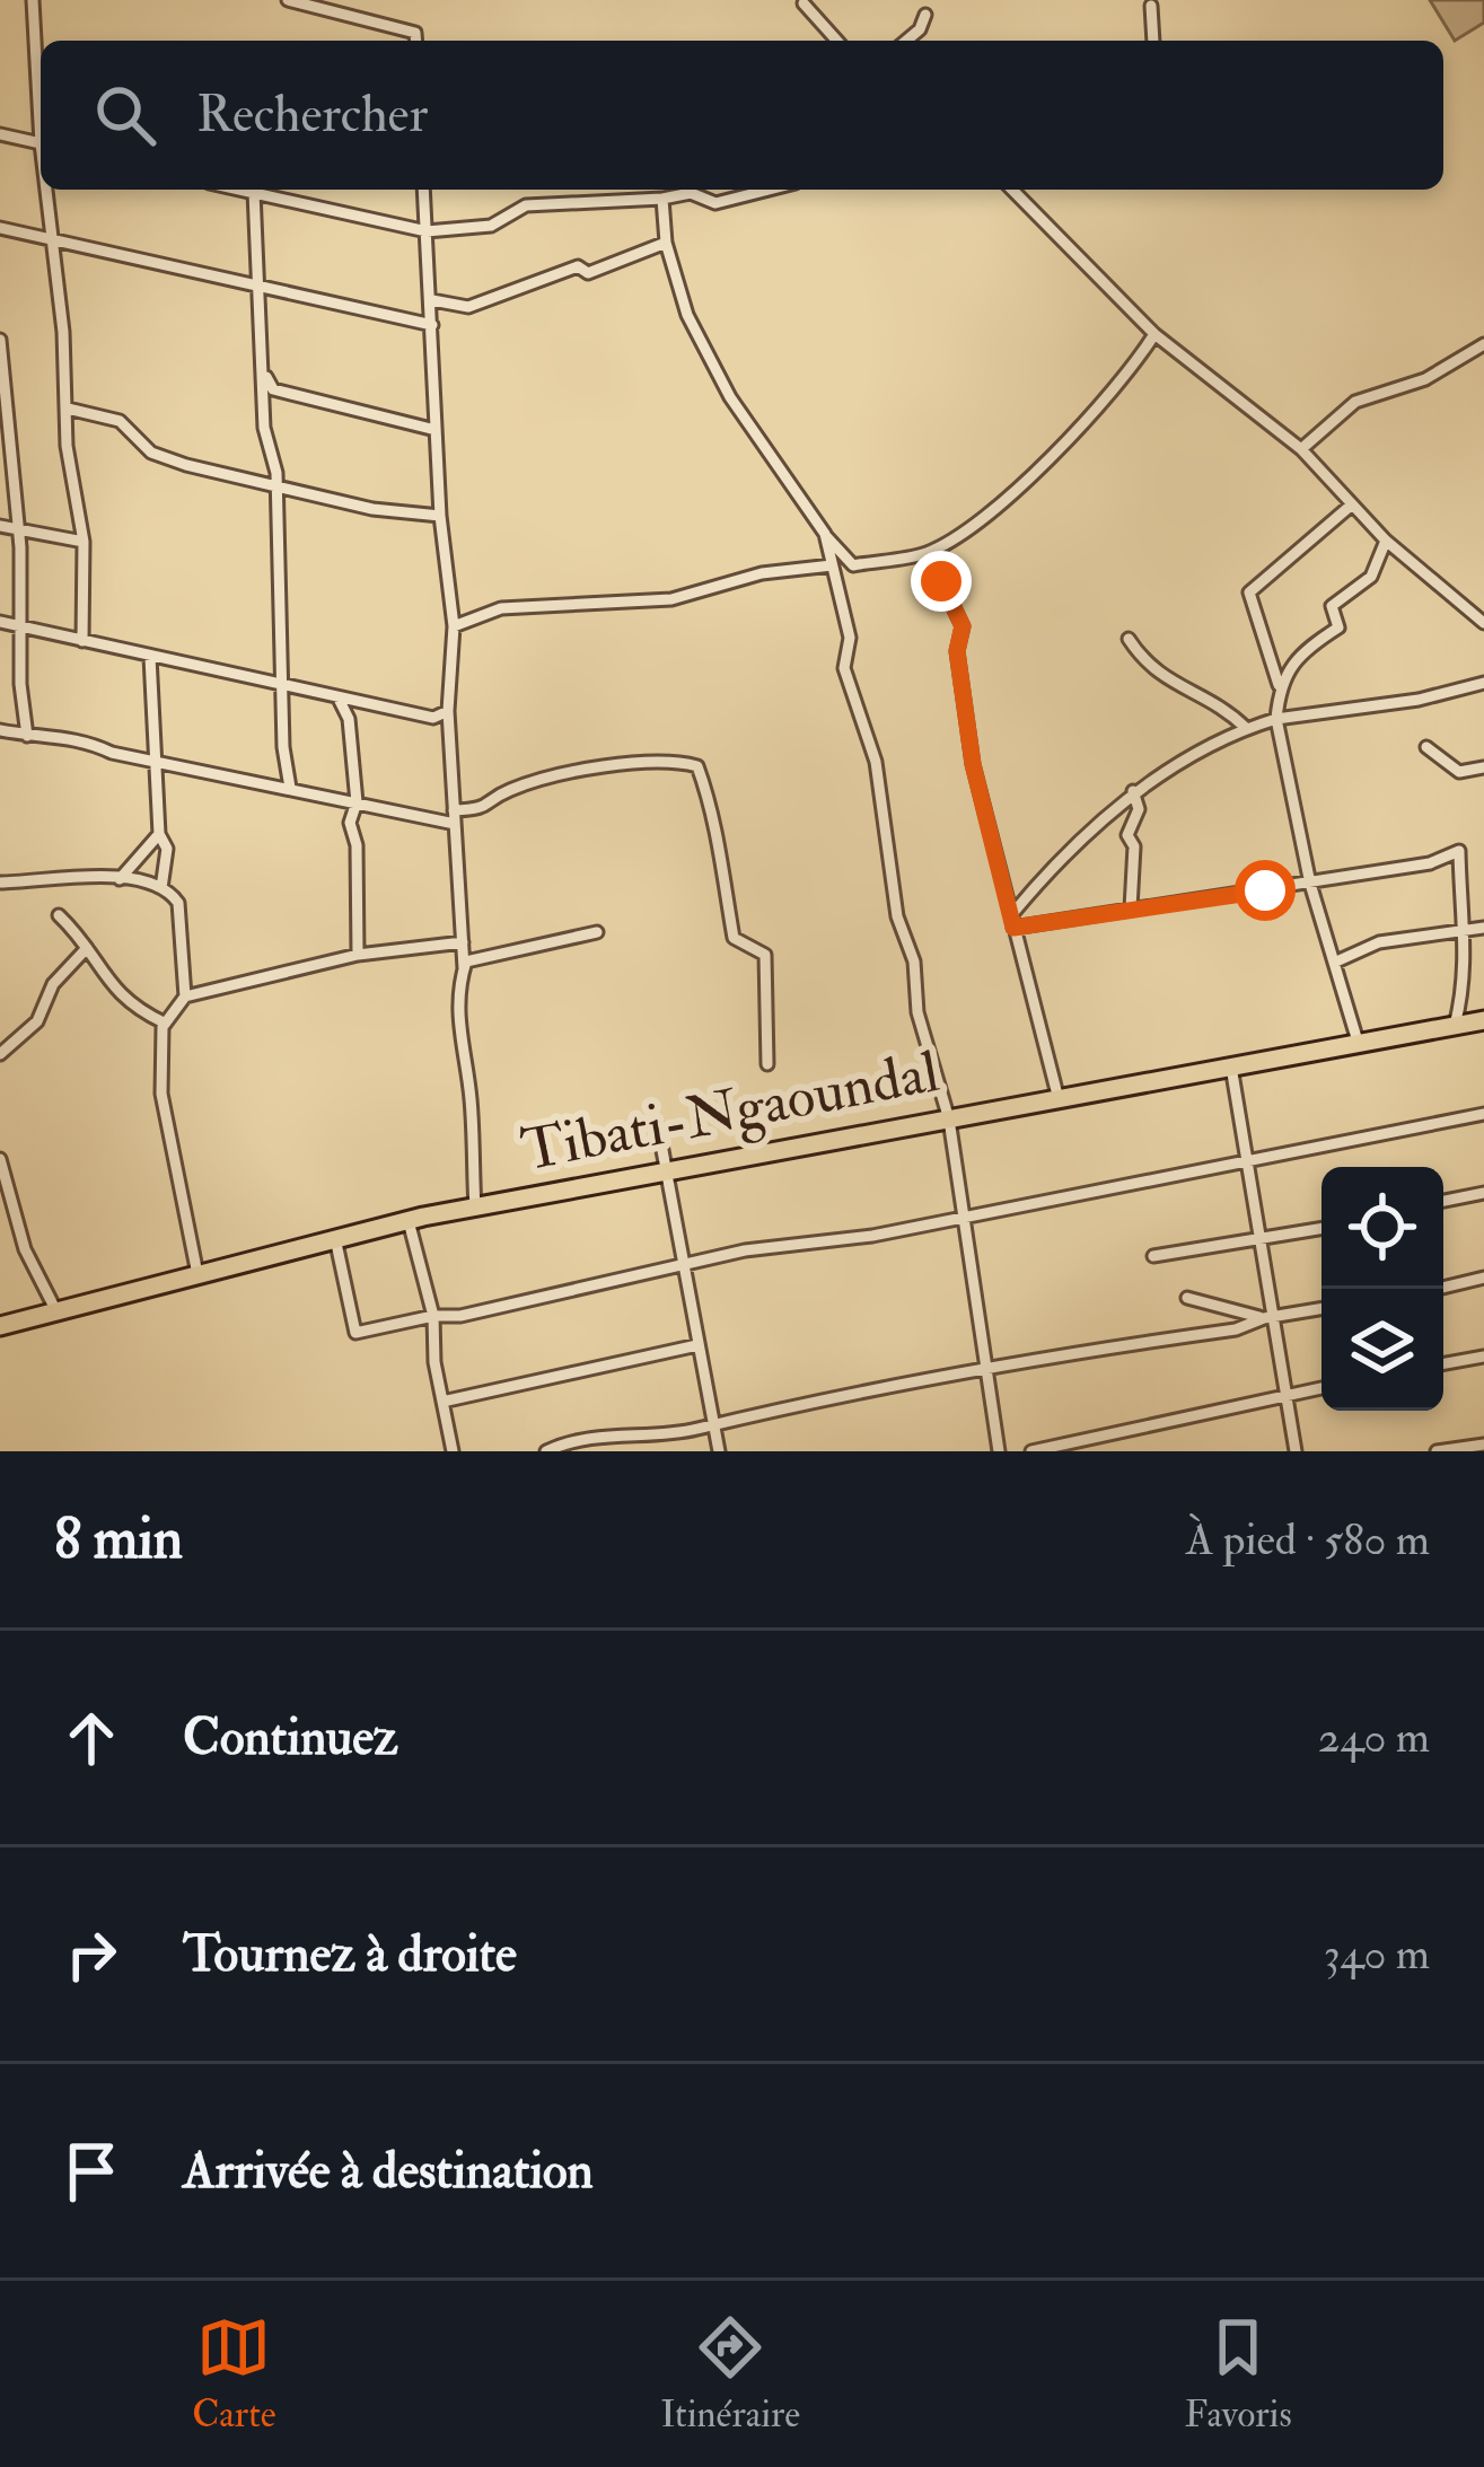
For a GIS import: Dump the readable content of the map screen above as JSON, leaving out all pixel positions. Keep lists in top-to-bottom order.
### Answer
{
  "streets": {
    "highway": ["Tibati-Ngaoundal"]
  },
  "page": {
    "search": "Rechercher",
    "heading": ["8 min", "À pied · 580 m"],
    "list": [
      ["Continuez", "240 m"],
      ["Tournez à droite", "340 m"],
      "Arrivée à destination"
    ],
    "nav": ["Carte", "Itinéraire", "Favoris"]
  }
}
